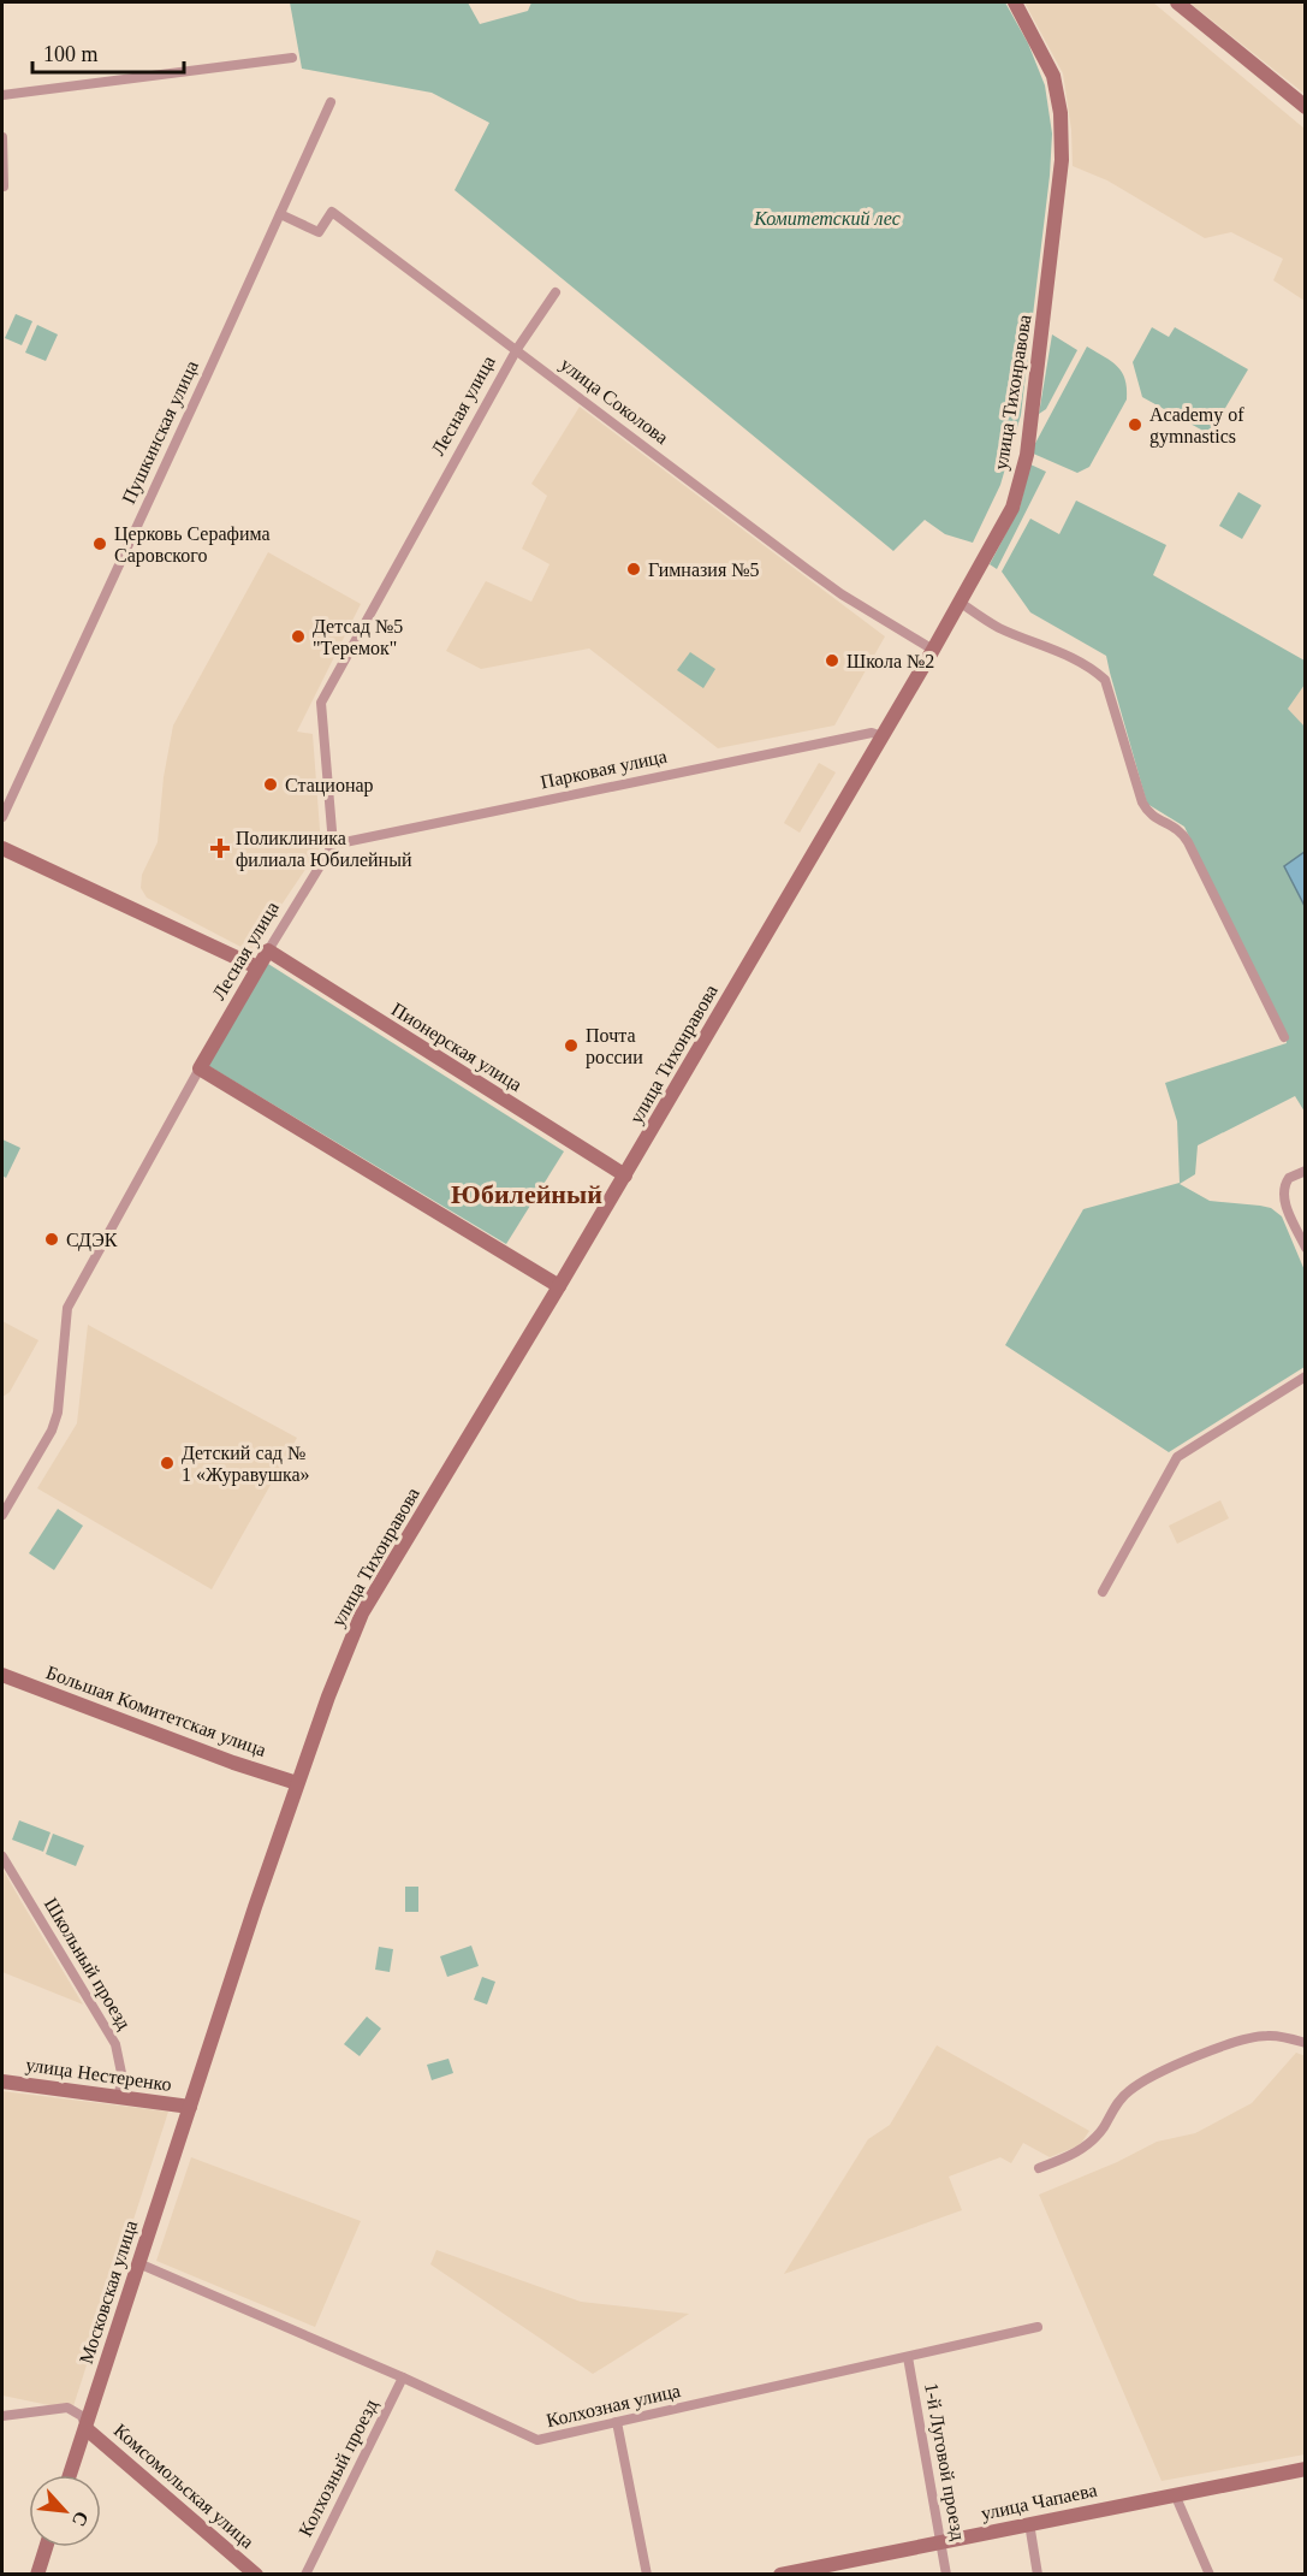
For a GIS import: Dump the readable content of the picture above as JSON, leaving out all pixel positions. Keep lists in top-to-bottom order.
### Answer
{
  "streets": {
    "main road": [
      "улица Тихонравова",
      "Лесная улица",
      "Пионерская улица",
      "Большая Комитетская улица",
      "улица Нестеренко",
      "Московская улица",
      "Комсомольская улица",
      "улица Чапаева"
    ],
    "street": [
      "улица Соколова",
      "Пушкинская улица",
      "Парковая улица",
      "Школьный проезд",
      "Колхозная улица",
      "1-й Луговой проезд",
      "Колхозный проезд"
    ]
  },
  "crossings": [
    ["улица Тихонравова", "улица Соколова"],
    ["улица Тихонравова", "Парковая улица"],
    ["улица Тихонравова", "Пионерская улица"],
    ["улица Тихонравова", "Большая Комитетская улица"],
    ["улица Тихонравова", "улица Нестеренко"],
    ["улица Тихонравова", "Московская улица"],
    ["улица Соколова", "Лесная улица"],
    ["улица Соколова", "Пушкинская улица"],
    ["Лесная улица", "Парковая улица"],
    ["Лесная улица", "Пионерская улица"],
    ["Школьный проезд", "улица Нестеренко"],
    ["улица Нестеренко", "Московская улица"],
    ["Московская улица", "Колхозная улица"],
    ["Московская улица", "Комсомольская улица"],
    ["Колхозная улица", "1-й Луговой проезд"],
    ["Колхозная улица", "Колхозный проезд"],
    ["1-й Луговой проезд", "улица Чапаева"]
  ],
  "districts": ["Юбилейный"],
  "parks": ["Комитетский лес"],
  "places": {
    "other": [
      "Academy of gymnastics",
      "Церковь Серафима Саровского",
      "Гимназия №5",
      "Детсад №5 \"Теремок\"",
      "Школа №2",
      "Стационар",
      "Почта россии",
      "СДЭК",
      "Детский сад № 1 «Журавушка»"
    ],
    "health": ["Поликлиника филиала Юбилейный"]
  },
  "scale_bar": "100 m",
  "north": "bottom right"
}
